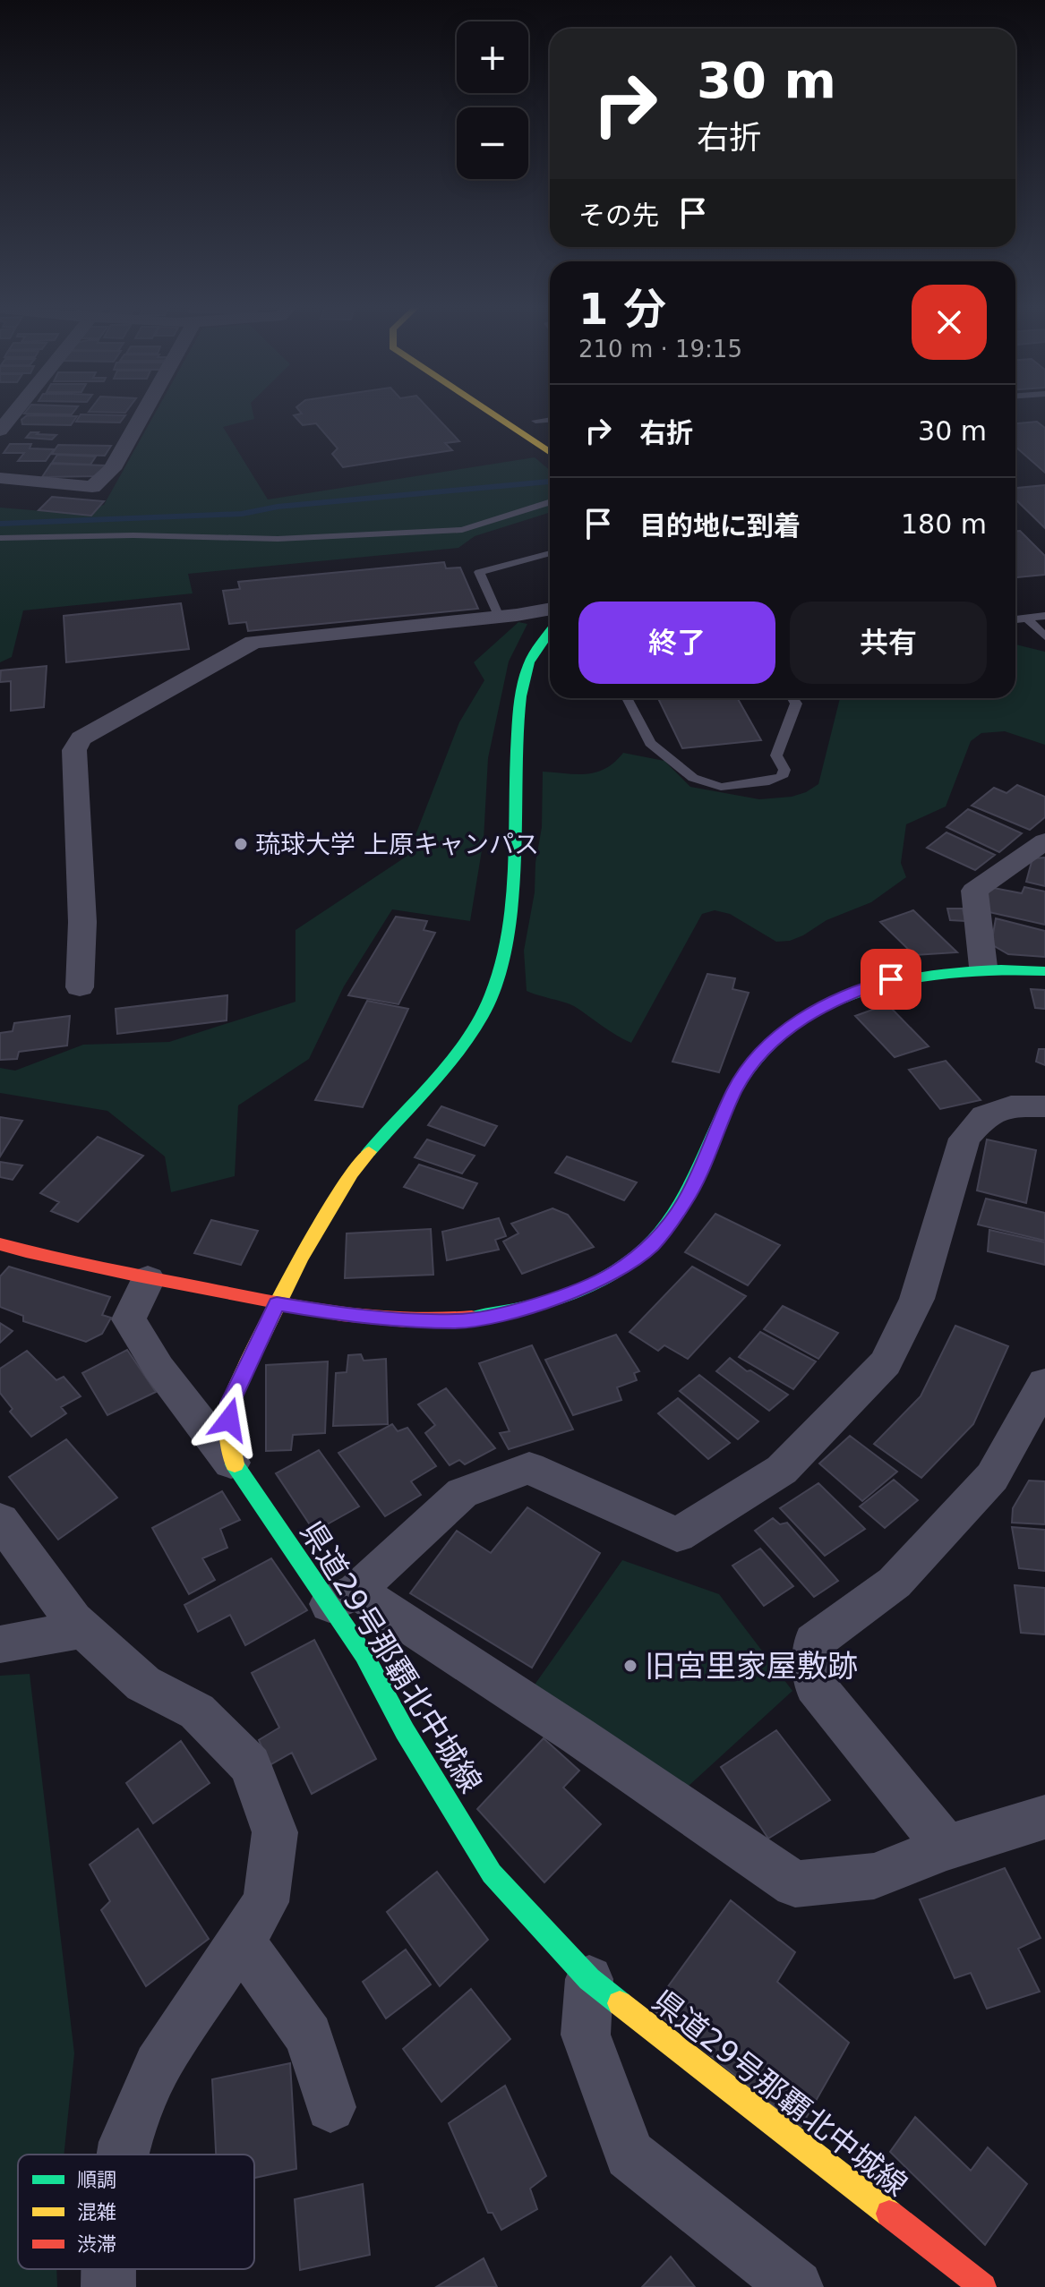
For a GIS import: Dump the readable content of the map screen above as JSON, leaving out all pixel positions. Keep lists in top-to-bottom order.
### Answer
{
  "streets": {
    "main road": ["県道29号那覇北中城線"]
  },
  "places": ["琉球大学 上原キャンパス", "旧宮里家屋敷跡"],
  "legend": ["順調", "混雑", "渋滞"],
  "page": {
    "map_buttons": ["+", "−"],
    "turn": ["30 m", "右折"],
    "then": "その先",
    "heading": ["1 分", "210 m · 19:15"],
    "list": [
      {
        "name": "右折",
        "value": "30 m"
      },
      {
        "name": "目的地に到着",
        "value": "180 m"
      }
    ],
    "buttons": ["終了", "共有"]
  }
}
